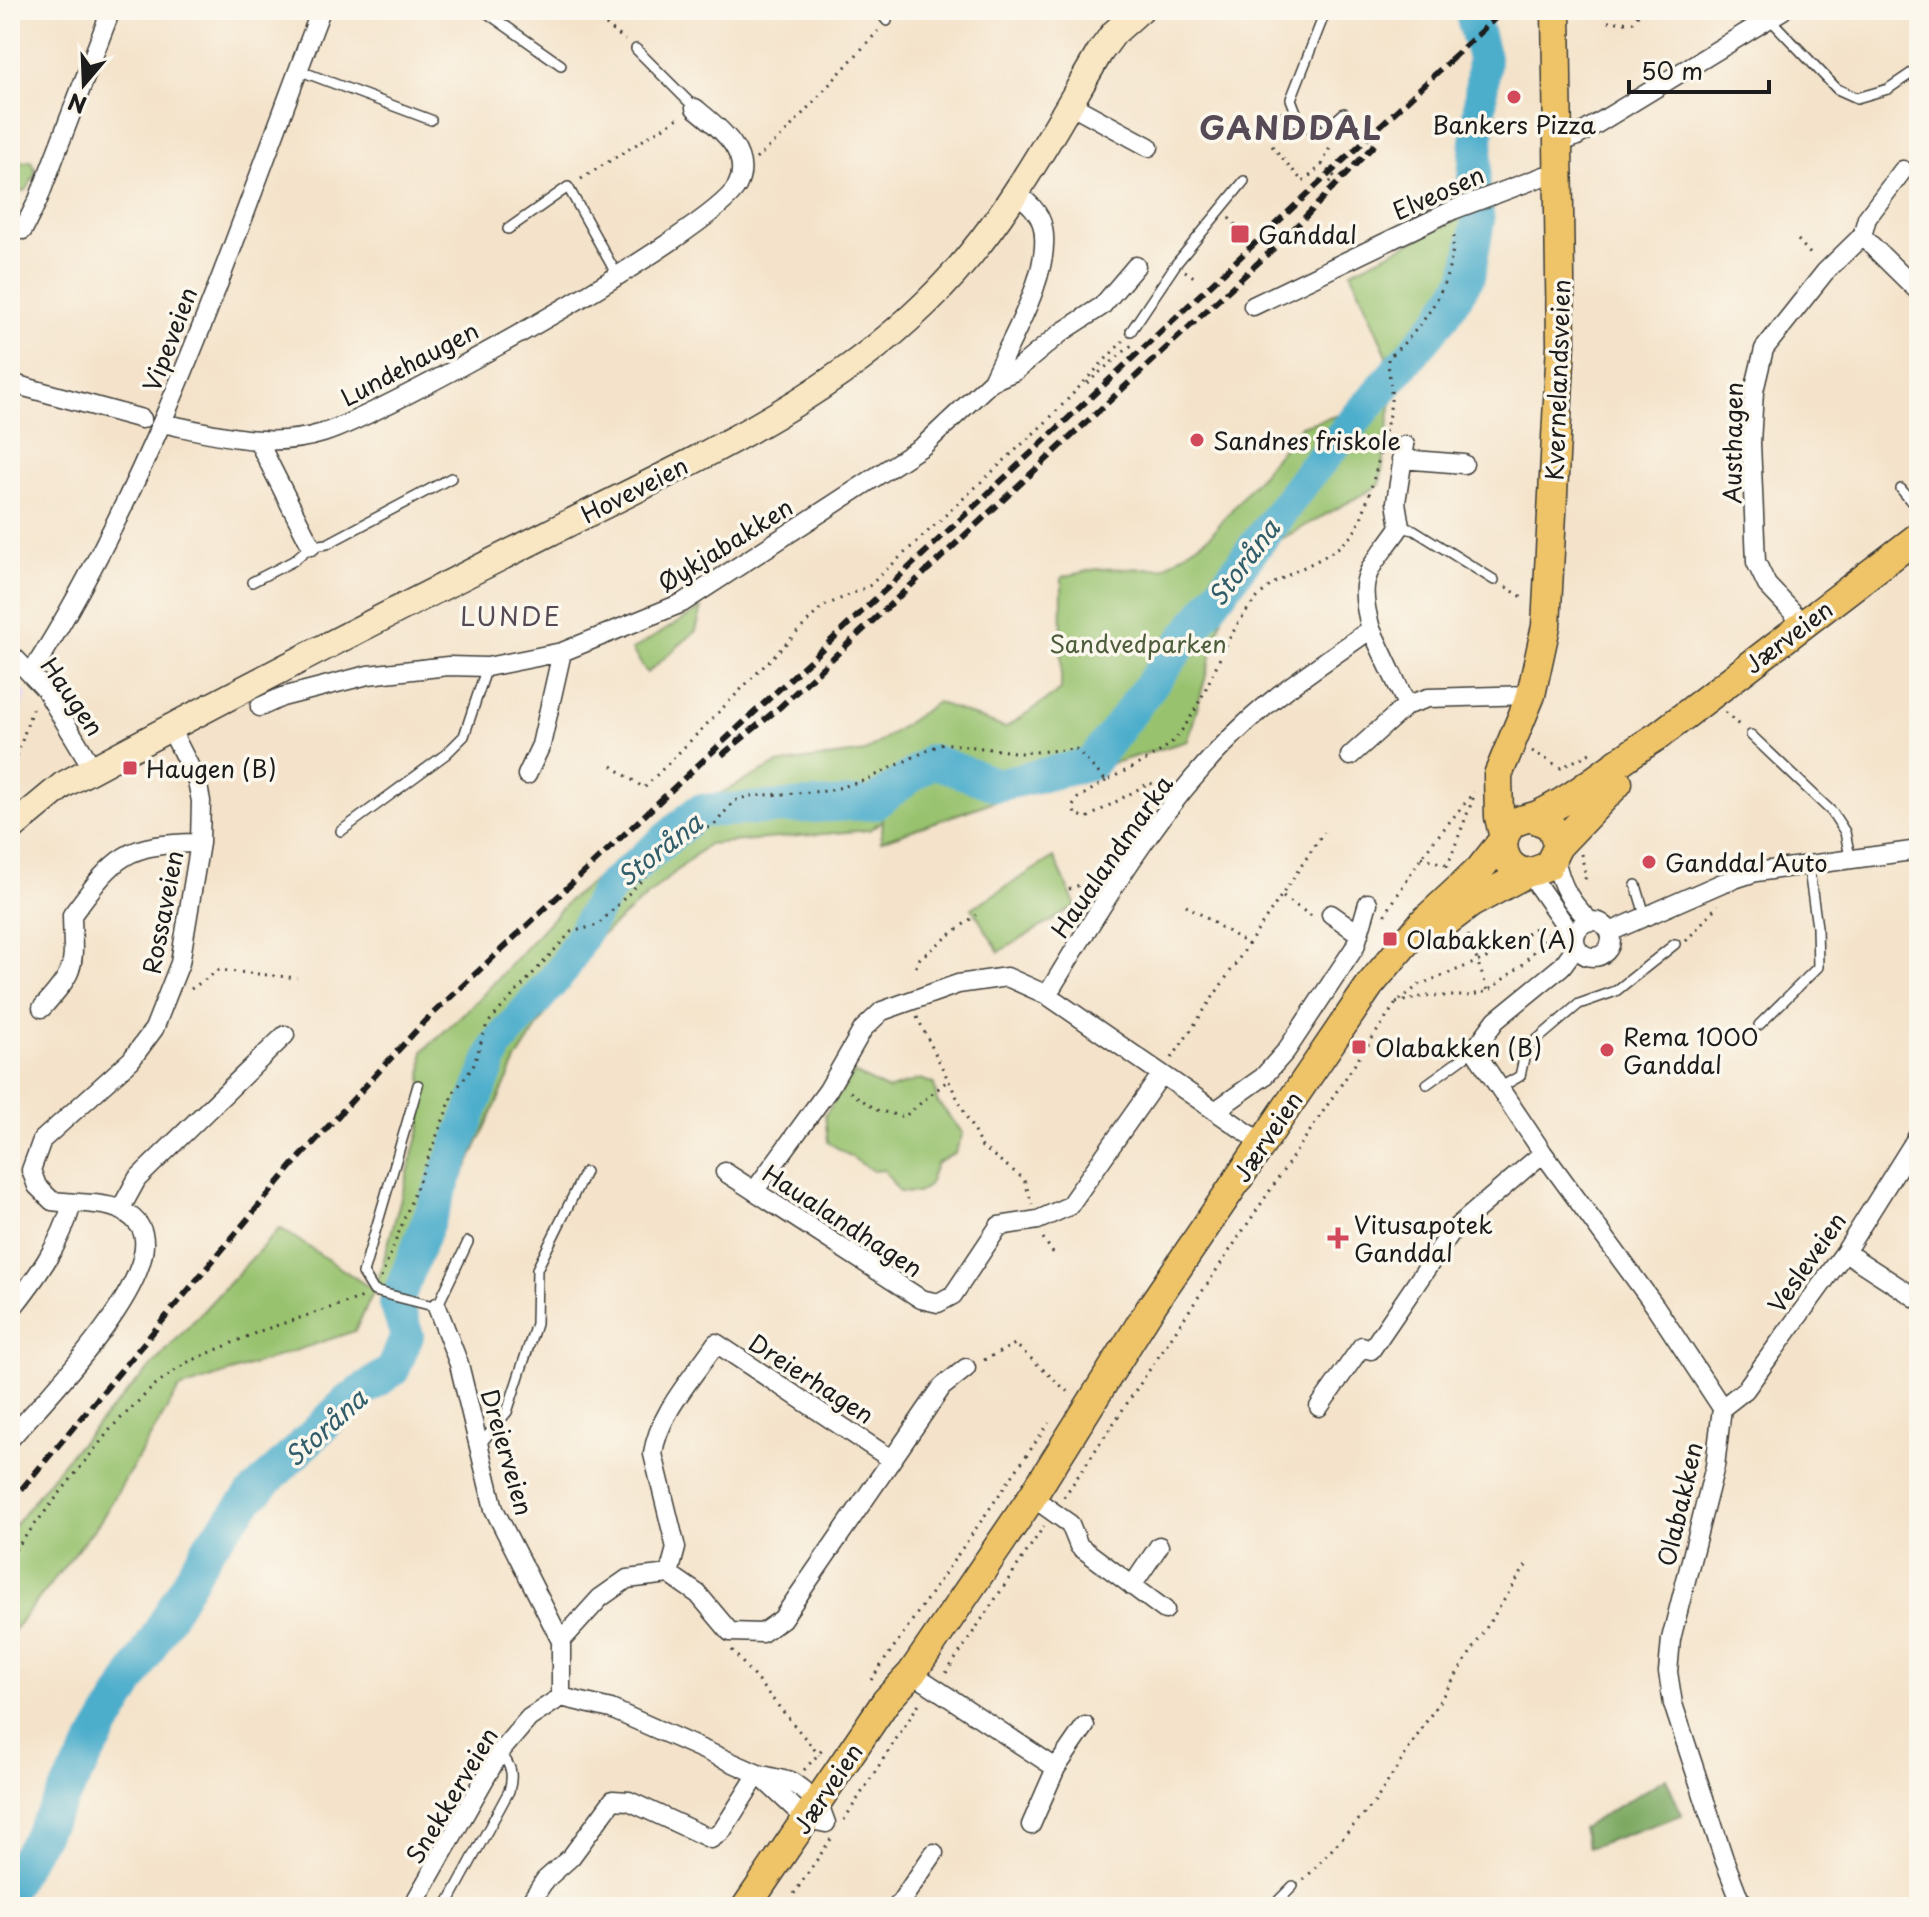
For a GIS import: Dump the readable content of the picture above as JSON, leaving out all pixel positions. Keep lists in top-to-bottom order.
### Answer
{
  "streets": {
    "main road": ["Kvernelandsveien", "Hoveveien", "Jærveien"],
    "street": [
      "Elveosen",
      "Vipeveien",
      "Lundehaugen",
      "Austhagen",
      "Øykjabakken",
      "Haugen",
      "Haualandmarka",
      "Rossaveien",
      "Haualandhagen",
      "Vesleveien",
      "Dreierhagen",
      "Dreierveien",
      "Olabakken",
      "Snekkerveien"
    ]
  },
  "crossings": [
    ["Elveosen", "Kvernelandsveien"],
    ["Vipeveien", "Lundehaugen"],
    ["Vipeveien", "Haugen"],
    ["Kvernelandsveien", "Jærveien"],
    ["Austhagen", "Jærveien"],
    ["Hoveveien", "Øykjabakken"],
    ["Hoveveien", "Haugen"],
    ["Hoveveien", "Rossaveien"],
    ["Vesleveien", "Olabakken"],
    ["Dreierveien", "Snekkerveien"]
  ],
  "districts": ["GANDDAL", "LUNDE"],
  "water": ["Storåna"],
  "parks": ["Sandvedparken"],
  "places": {
    "other": [
      "Bankers Pizza",
      "Sandnes friskole",
      "Ganddal Auto",
      "Rema 1000 Ganddal"
    ],
    "transit": [
      "Ganddal",
      "Haugen (B)",
      "Olabakken (A)",
      "Olabakken (B)"
    ],
    "health": ["Vitusapotek Ganddal"]
  },
  "scale_bar": "50 m",
  "north": "bottom"
}
